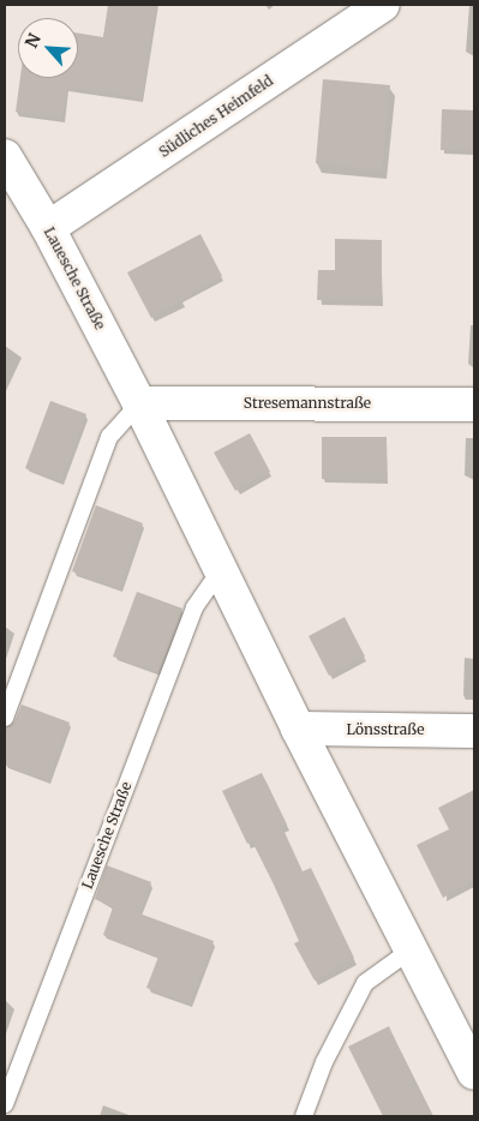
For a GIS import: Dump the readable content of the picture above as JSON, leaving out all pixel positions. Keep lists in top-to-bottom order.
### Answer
{
  "streets": {
    "street": [
      "Südliches Heimfeld",
      "Lauesche Straße",
      "Stresemannstraße",
      "Lönsstraße"
    ]
  },
  "crossings": [
    ["Südliches Heimfeld", "Lauesche Straße"],
    ["Lauesche Straße", "Stresemannstraße"],
    ["Lauesche Straße", "Lönsstraße"]
  ],
  "north": "top left"
}
